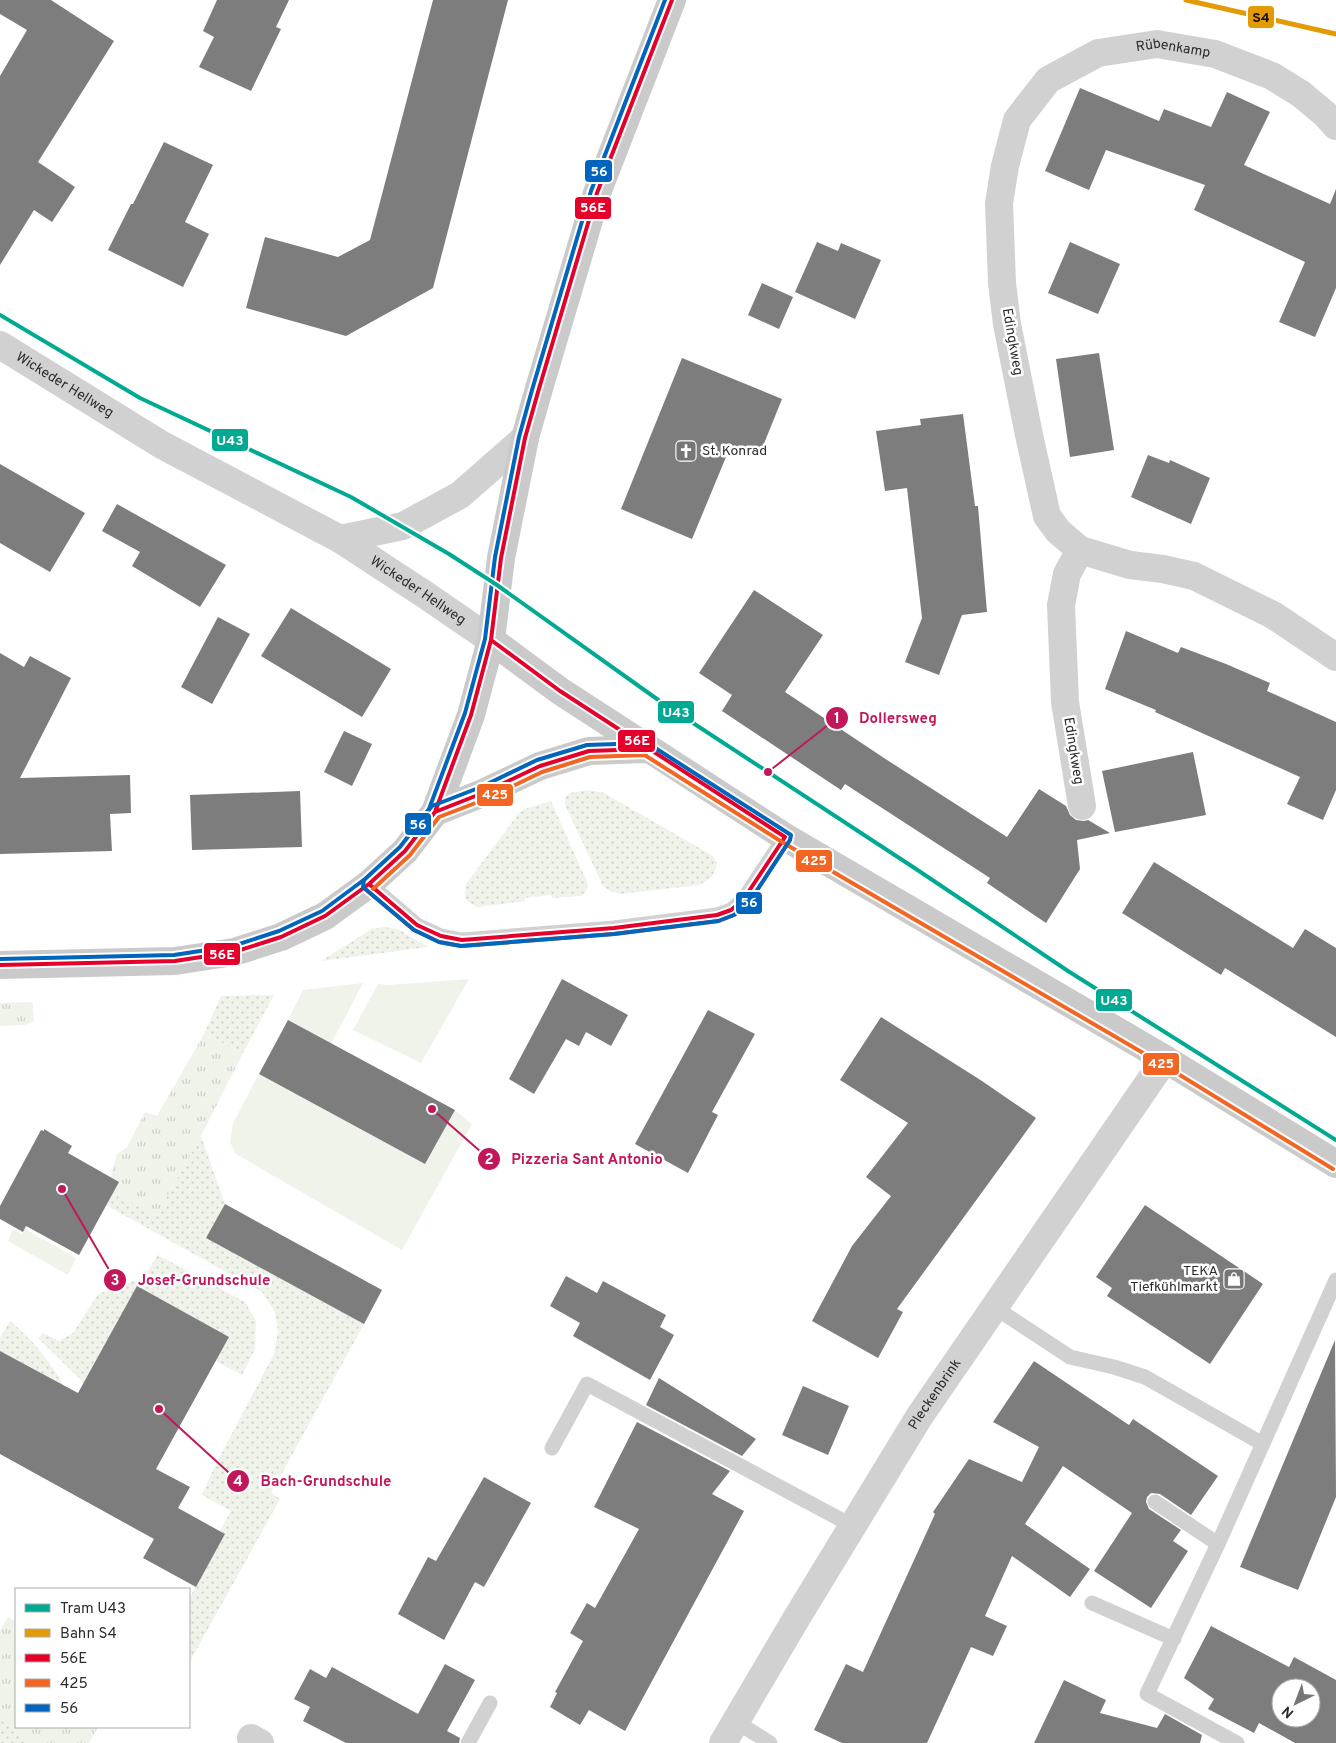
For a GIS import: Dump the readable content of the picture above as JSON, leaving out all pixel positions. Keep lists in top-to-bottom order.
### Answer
{
  "streets": {
    "main road": ["Wickeder Hellweg"],
    "street": ["Rübenkamp", "Edingkweg", "Pleckenbrink"]
  },
  "crossings": [
    ["Rübenkamp", "Edingkweg"],
    ["Wickeder Hellweg", "Pleckenbrink"]
  ],
  "places": {
    "church": ["St. Konrad"],
    "other": [
      "Dollersweg",
      "Pizzeria Sant Antonio",
      "Josef-Grundschule",
      "Bach-Grundschule"
    ],
    "shop": ["TEKA Tiefkühlmarkt"]
  },
  "lines": [
    "rail line S4",
    "transit line 56E",
    "transit line 56",
    "tram line U43",
    "transit line 425"
  ],
  "legend": [
    "Tram U43",
    "Bahn S4",
    "56E",
    "425",
    "56"
  ],
  "north": "bottom left"
}
